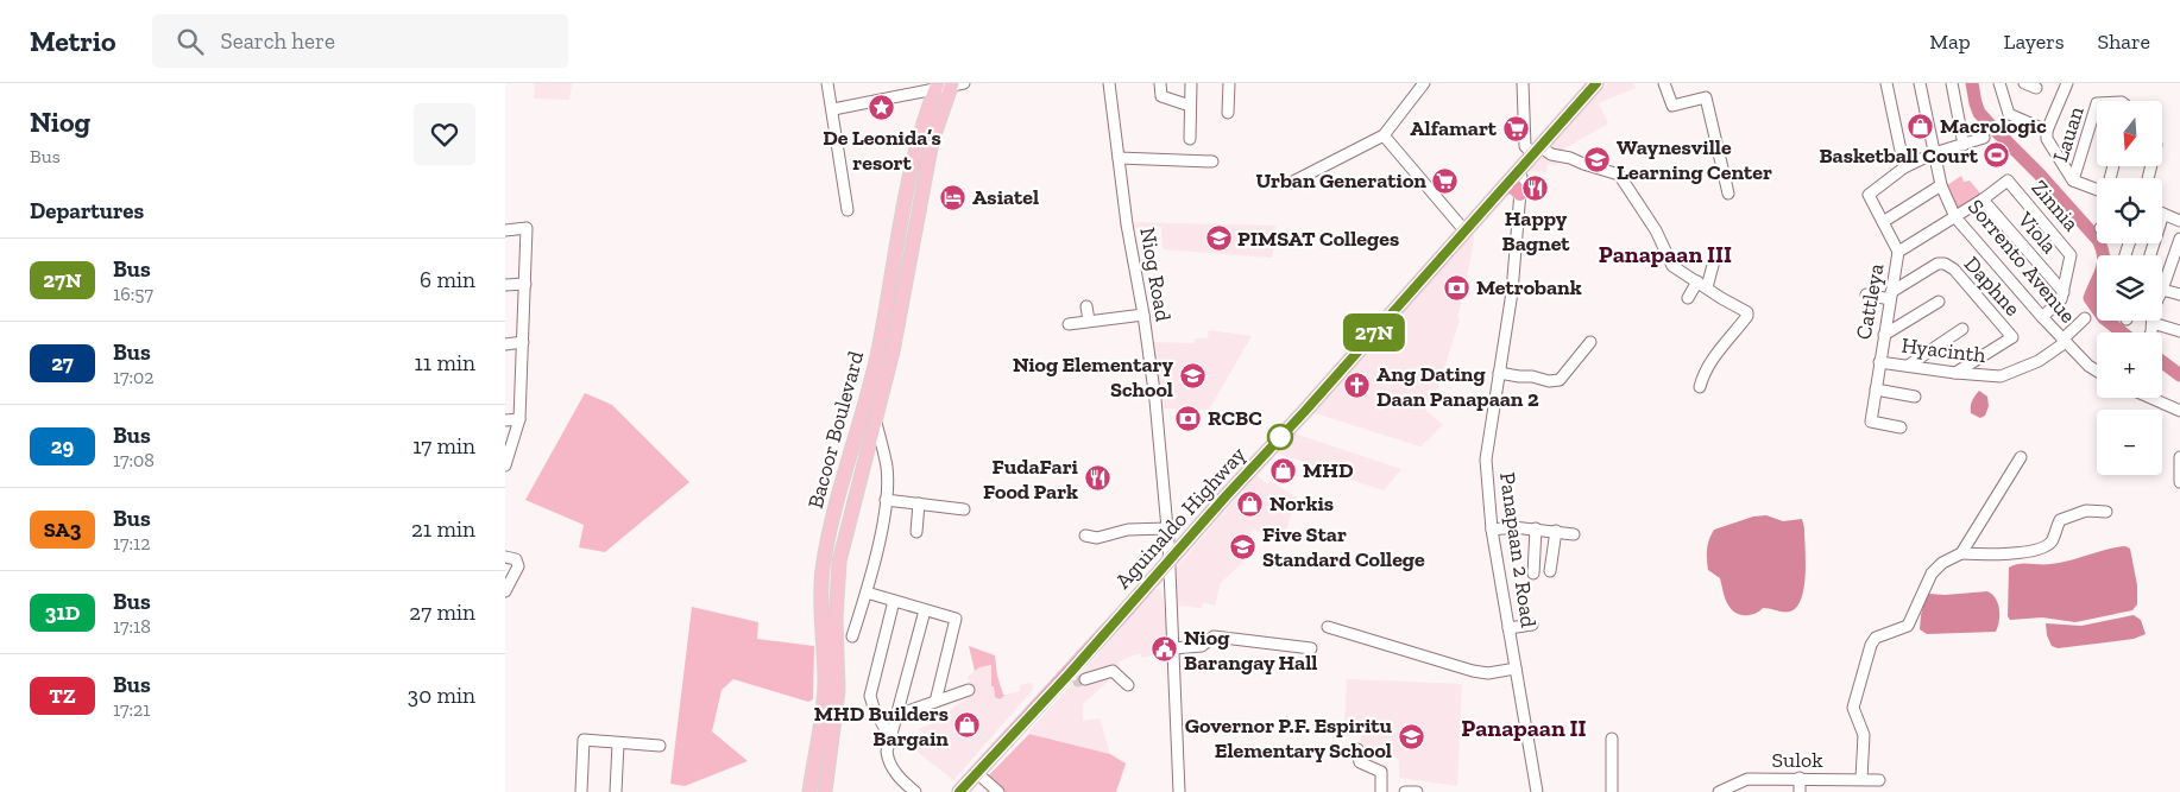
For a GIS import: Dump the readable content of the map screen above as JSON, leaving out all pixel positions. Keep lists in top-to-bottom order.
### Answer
{
  "streets": {
    "highway": ["Aguinaldo Highway"],
    "main road": ["Bacoor Boulevard"],
    "street": [
      "Lauan",
      "Zinnia",
      "Viola",
      "Sorrento Avenue",
      "Niog Road",
      "Daphne",
      "Cattleya",
      "Hyacinth",
      "Panapaan 2 Road",
      "Sulok"
    ]
  },
  "crossings": [
    ["Zinnia", "Viola"],
    ["Zinnia", "Sorrento Avenue"],
    ["Sorrento Avenue", "Hyacinth"],
    ["Niog Road", "Aguinaldo Highway"],
    ["Daphne", "Cattleya"],
    ["Daphne", "Hyacinth"],
    ["Cattleya", "Hyacinth"],
    ["Aguinaldo Highway", "Panapaan 2 Road"]
  ],
  "districts": ["Panapaan III", "Panapaan II"],
  "places": {
    "place": ["De Leonida’s resort"],
    "shop": [
      "Macrologic",
      "MHD",
      "Norkis",
      "MHD Builders Bargain"
    ],
    "supermarket": ["Alfamart", "Urban Generation"],
    "sports": ["Basketball Court"],
    "school or university": [
      "Waynesville Learning Center",
      "PIMSAT Colleges",
      "Niog Elementary School",
      "Five Star Standard College",
      "Governor P.F. Espiritu Elementary School"
    ],
    "restaurant": ["Happy Bagnet", "FudaFari Food Park"],
    "hotel": ["Asiatel"],
    "bank": ["Metrobank", "RCBC"],
    "church": ["Ang Dating Daan Panapaan 2"],
    "public building": ["Niog Barangay Hall"]
  },
  "lines": ["bus line 27N"],
  "north": "bottom",
  "page": {
    "header": "Metrio",
    "search": "Search here",
    "nav": ["Map", "Layers", "Share"],
    "heading": [
      ["Niog", "Bus"],
      "Departures"
    ],
    "on_map": "27N",
    "map_buttons": ["+", "−"],
    "list": [
      {
        "mark": "27N",
        "name": "Bus",
        "note": "16:57",
        "value": "6 min"
      },
      {
        "mark": "27",
        "name": "Bus",
        "note": "17:02",
        "value": "11 min"
      },
      {
        "mark": "29",
        "name": "Bus",
        "note": "17:08",
        "value": "17 min"
      },
      {
        "mark": "SA3",
        "name": "Bus",
        "note": "17:12",
        "value": "21 min"
      },
      {
        "mark": "31D",
        "name": "Bus",
        "note": "17:18",
        "value": "27 min"
      },
      {
        "mark": "TZ",
        "name": "Bus",
        "note": "17:21",
        "value": "30 min"
      }
    ]
  }
}
